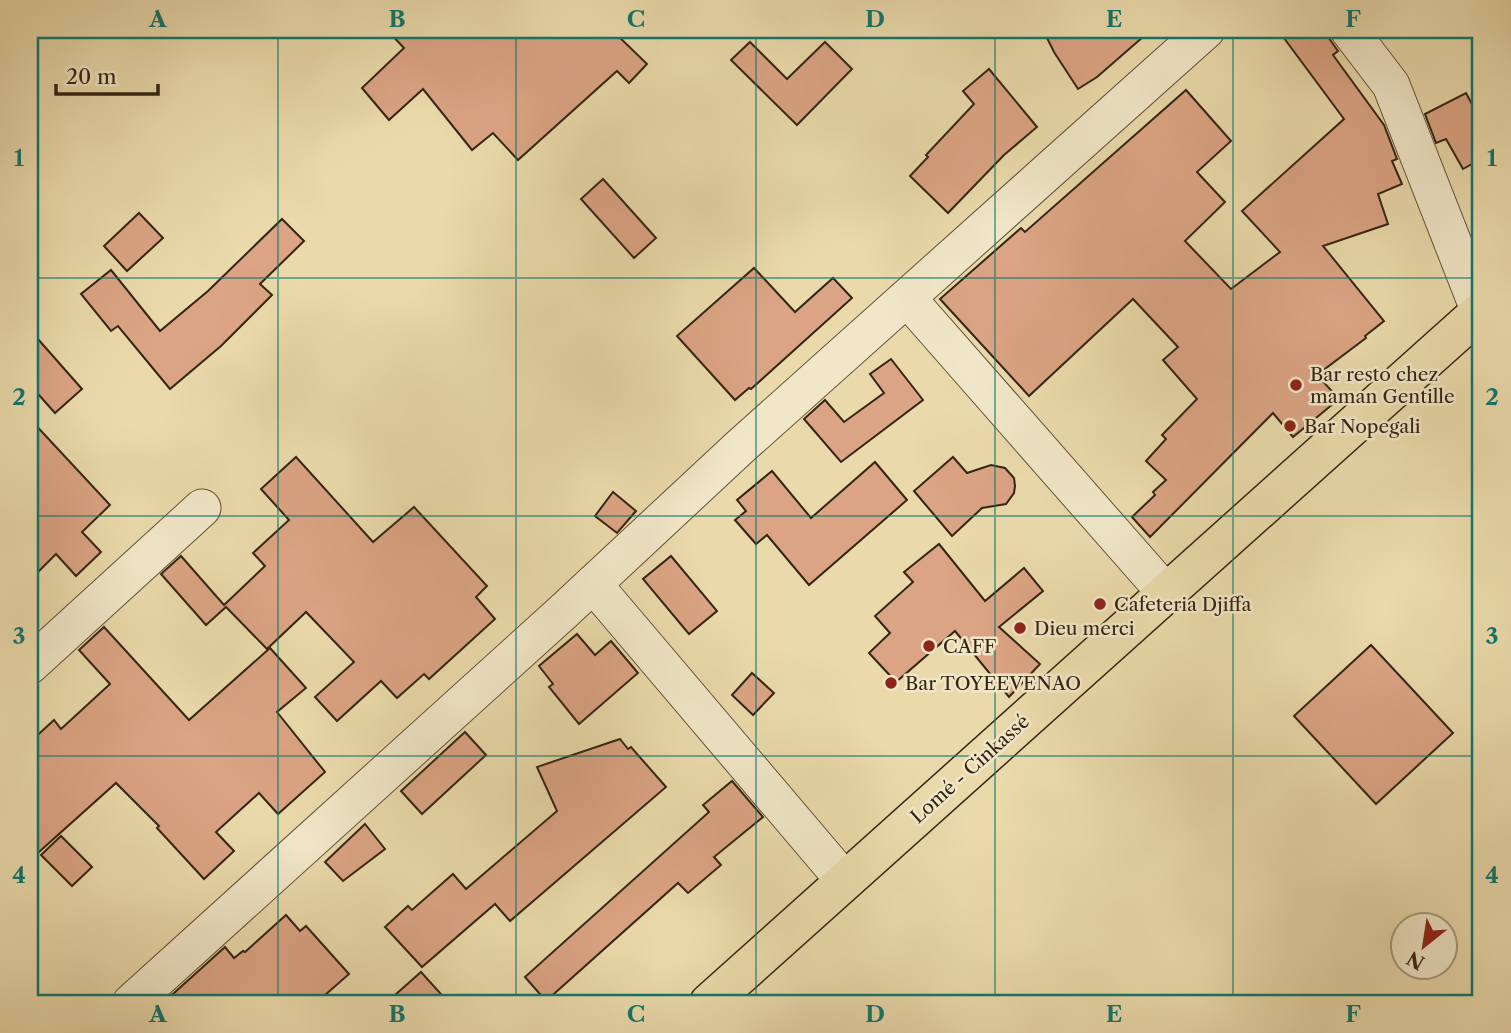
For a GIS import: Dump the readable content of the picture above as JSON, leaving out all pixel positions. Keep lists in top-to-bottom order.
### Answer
{
  "streets": {
    "highway": ["Lomé - Cinkassé"]
  },
  "places": [
    "Bar resto chez maman Gentille",
    "Bar Nopegali",
    "Cafeteria Djiffa",
    "Dieu merci",
    "CAFF",
    "Bar TOYEEVENAO"
  ],
  "scale_bar": "20 m",
  "north": "bottom left",
  "grid": {
    "columns": [
      "A",
      "B",
      "C",
      "D",
      "E",
      "F"
    ],
    "rows": [
      "1",
      "2",
      "3",
      "4"
    ]
  }
}
